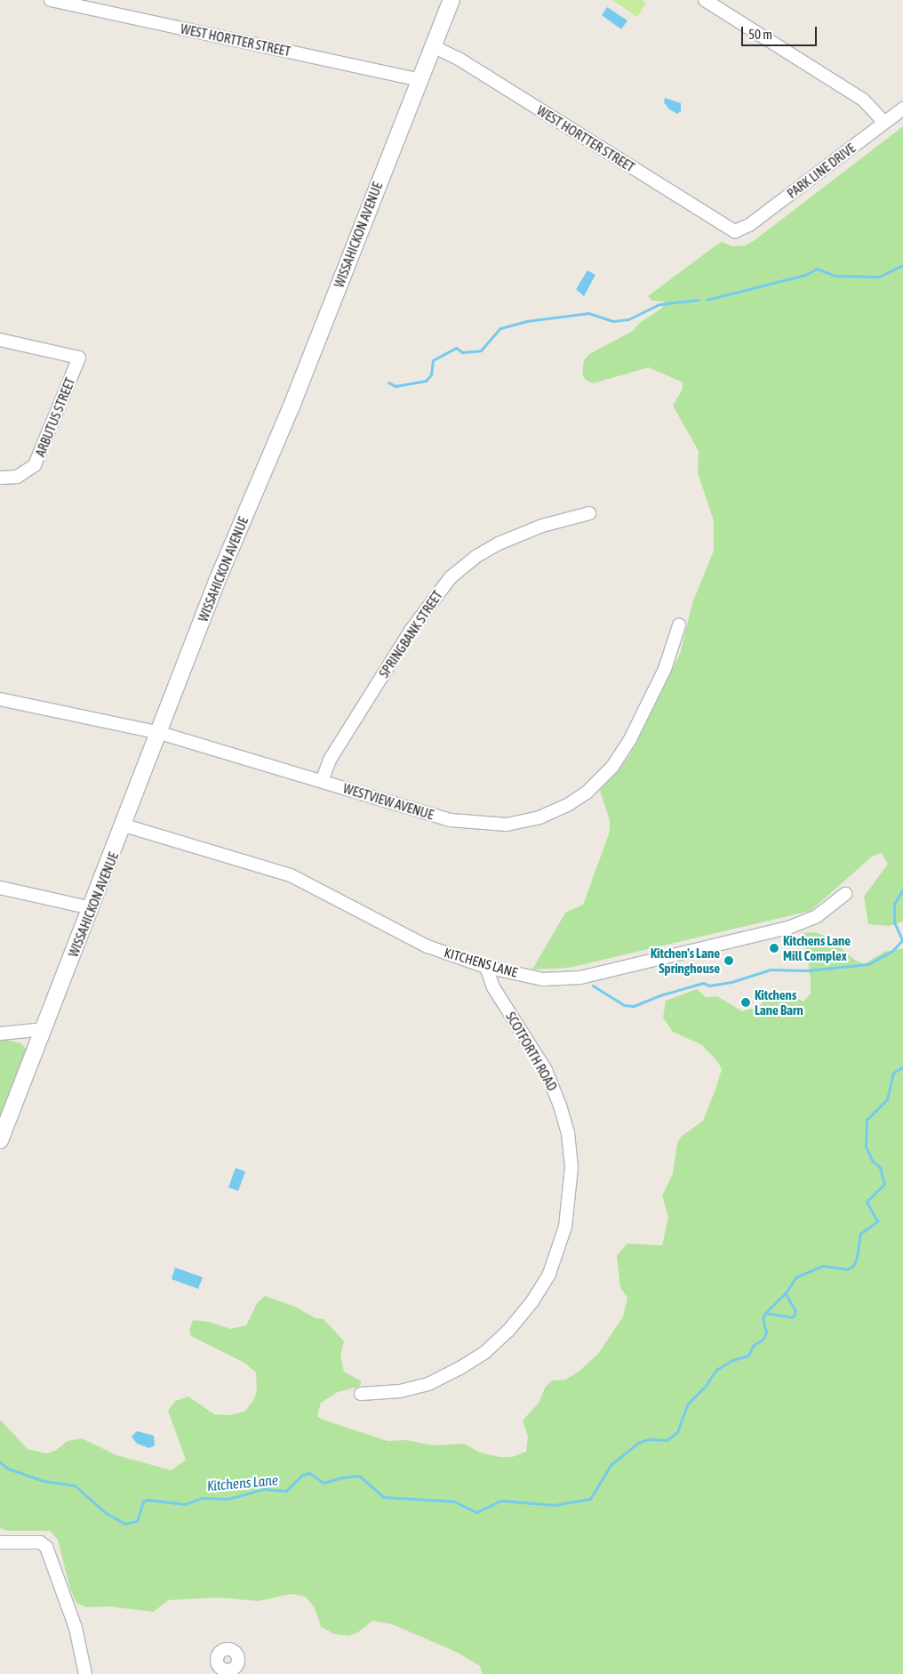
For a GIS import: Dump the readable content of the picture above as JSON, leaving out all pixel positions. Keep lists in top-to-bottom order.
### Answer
{
  "streets": {
    "street": [
      "WEST HORTTER STREET",
      "PARK LINE DRIVE",
      "WISSAHICKON AVENUE",
      "ARBUTUS STREET",
      "SPRINGBANK STREET",
      "WESTVIEW AVENUE",
      "KITCHENS LANE",
      "SCOTFORTH ROAD"
    ]
  },
  "crossings": [
    ["WEST HORTTER STREET", "PARK LINE DRIVE"],
    ["WEST HORTTER STREET", "WISSAHICKON AVENUE"],
    ["WISSAHICKON AVENUE", "WESTVIEW AVENUE"],
    ["WISSAHICKON AVENUE", "KITCHENS LANE"],
    ["SPRINGBANK STREET", "WESTVIEW AVENUE"],
    ["KITCHENS LANE", "SCOTFORTH ROAD"]
  ],
  "water": ["Kitchens Lane"],
  "places": ["Kitchens Lane Mill Complex", "Kitchen's Lane Springhouse", "Kitchens Lane Barn"],
  "scale_bar": "50 m"
}
